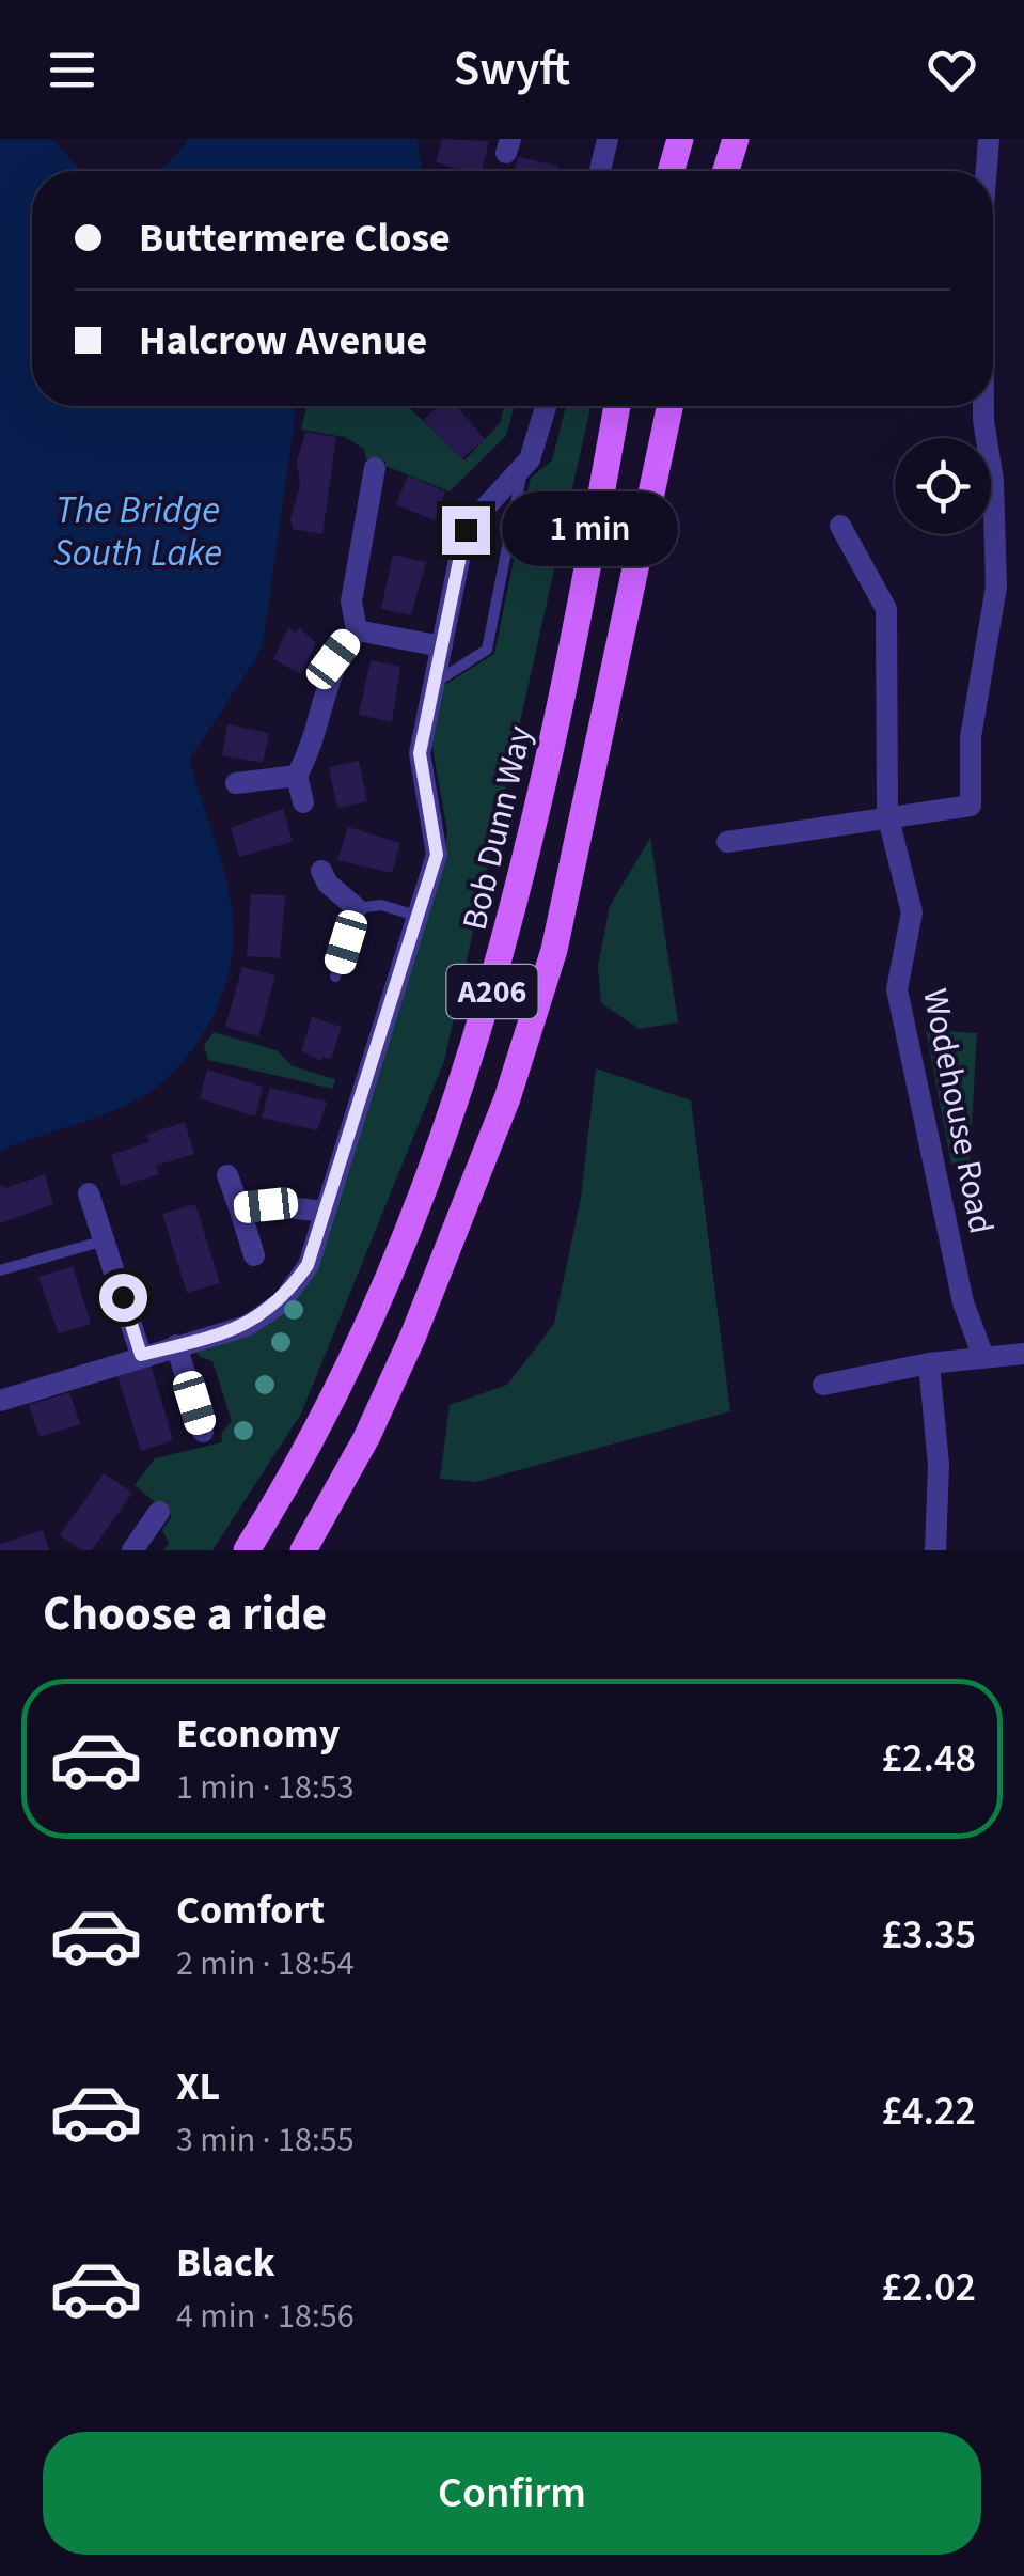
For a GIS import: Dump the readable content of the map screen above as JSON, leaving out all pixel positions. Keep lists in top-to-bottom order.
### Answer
{
  "streets": {
    "main road": ["Bob Dunn Way", "A206"],
    "street": ["Wodehouse Road"]
  },
  "water": ["The Bridge South Lake"],
  "page": {
    "header": "Swyft",
    "banner": ["Buttermere Close", "Halcrow Avenue"],
    "bubble": "1 min",
    "heading": "Choose a ride",
    "list": [
      {
        "name": "Economy",
        "note": "1 min · 18:53",
        "value": "£2.48"
      },
      {
        "name": "Comfort",
        "note": "2 min · 18:54",
        "value": "£3.35"
      },
      {
        "name": "XL",
        "note": "3 min · 18:55",
        "value": "£4.22"
      },
      {
        "name": "Black",
        "note": "4 min · 18:56",
        "value": "£2.02"
      }
    ],
    "buttons": "Confirm"
  }
}
